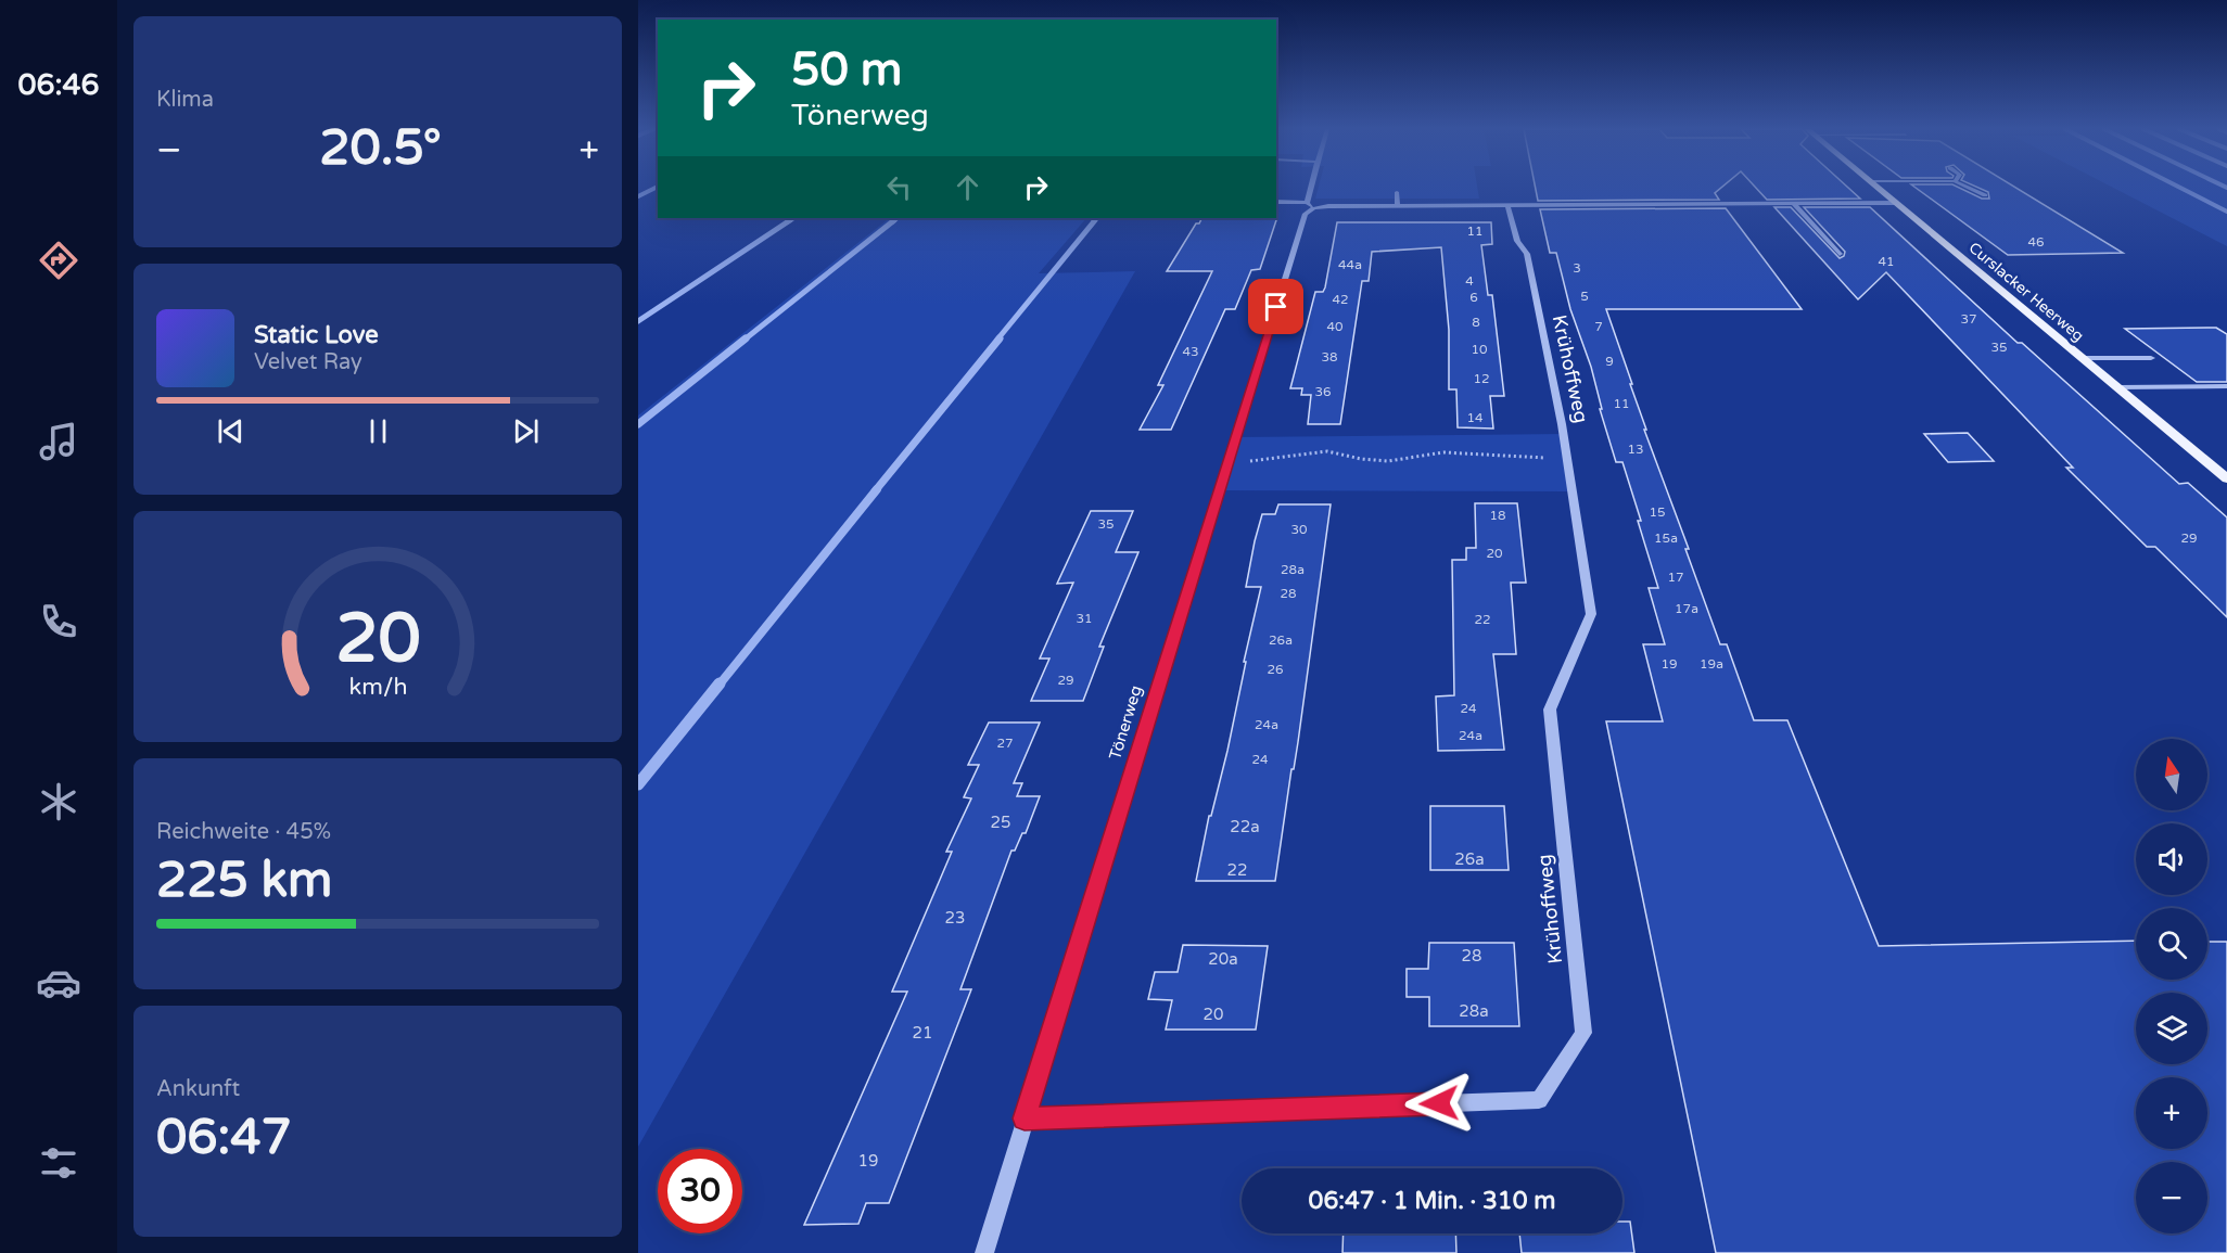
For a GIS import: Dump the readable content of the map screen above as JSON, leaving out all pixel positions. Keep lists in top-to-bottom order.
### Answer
{
  "streets": {
    "main road": ["Curslacker Heerweg"],
    "street": ["Krühoffweg", "Tönerweg"]
  },
  "crossings": [
    ["Krühoffweg", "Tönerweg"]
  ],
  "house_numbers": [
    "11",
    "46",
    "41",
    "44a",
    "3",
    "4",
    "5",
    "6",
    "42",
    "37",
    "8",
    "40",
    "7",
    "35",
    "10",
    "43",
    "38",
    "9",
    "12",
    "36",
    "11",
    "14",
    "13",
    "15",
    "18",
    "35",
    "30",
    "15a",
    "29",
    "20",
    "28a",
    "17",
    "28",
    "17a",
    "31",
    "22",
    "26a",
    "19",
    "19a",
    "26",
    "29",
    "24",
    "24a",
    "24a",
    "27",
    "24",
    "25",
    "22a",
    "26a",
    "22",
    "23",
    "28",
    "20a",
    "28a",
    "20",
    "21",
    "19"
  ],
  "north": "top",
  "page": {
    "tabs": "06:46",
    "tile": [
      "Klima",
      ["Reichweite · 45%", "225 km"],
      ["Ankunft", "06:47"]
    ],
    "turn": ["50 m", "Tönerweg"],
    "heat": ["−", "20.5°", "+"],
    "song": ["Static Love", "Velvet Ray"],
    "map_buttons": ["+", "−"],
    "limit": "30",
    "trip": "06:47 · 1 Min. · 310 m",
    "gauge": ["20", "km/h"]
  }
}
